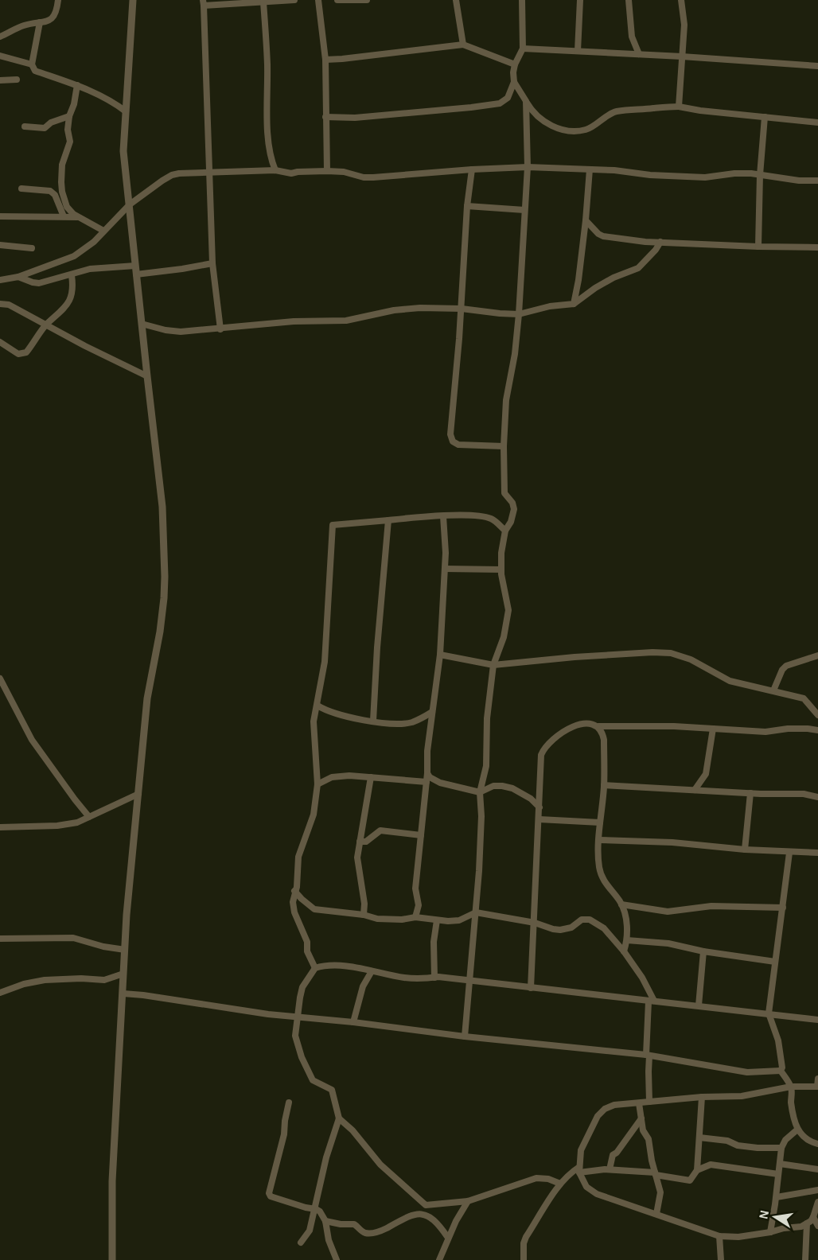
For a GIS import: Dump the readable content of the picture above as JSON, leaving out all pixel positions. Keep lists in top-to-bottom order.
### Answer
{
  "north": "left"
}
